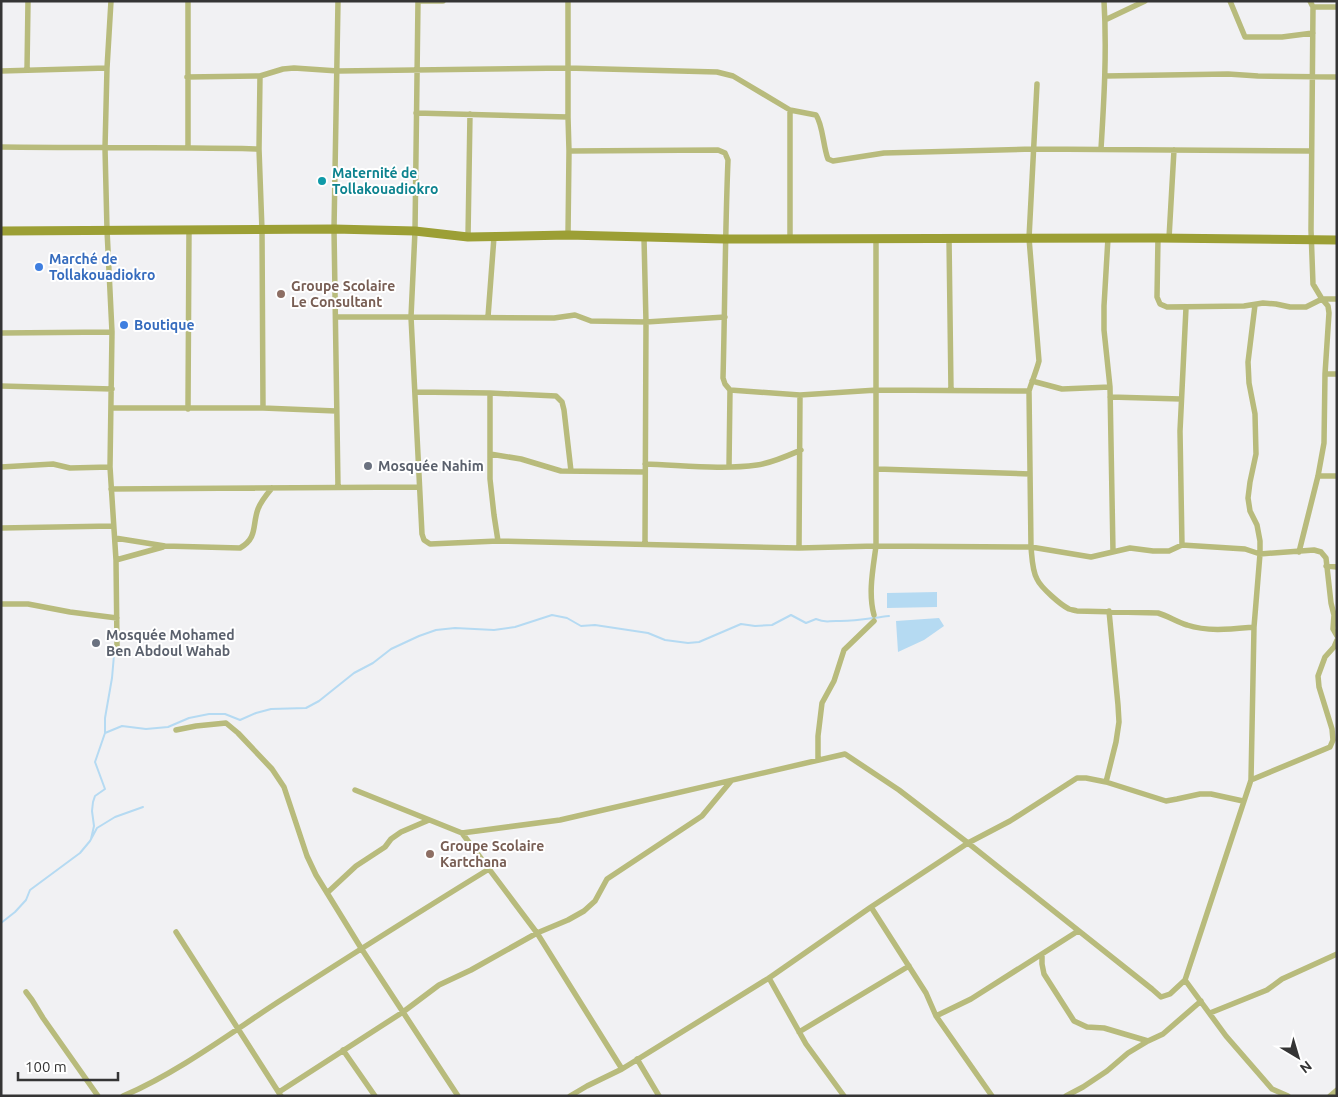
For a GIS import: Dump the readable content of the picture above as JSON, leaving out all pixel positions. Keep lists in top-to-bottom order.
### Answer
{
  "places": [
    "Maternité de Tollakouadiokro",
    "Marché de Tollakouadiokro",
    "Groupe Scolaire Le Consultant",
    "Boutique",
    "Mosquée Nahim",
    "Mosquée Mohamed Ben Abdoul Wahab",
    "Groupe Scolaire Kartchana"
  ],
  "scale_bar": "100 m",
  "north": "bottom right"
}
